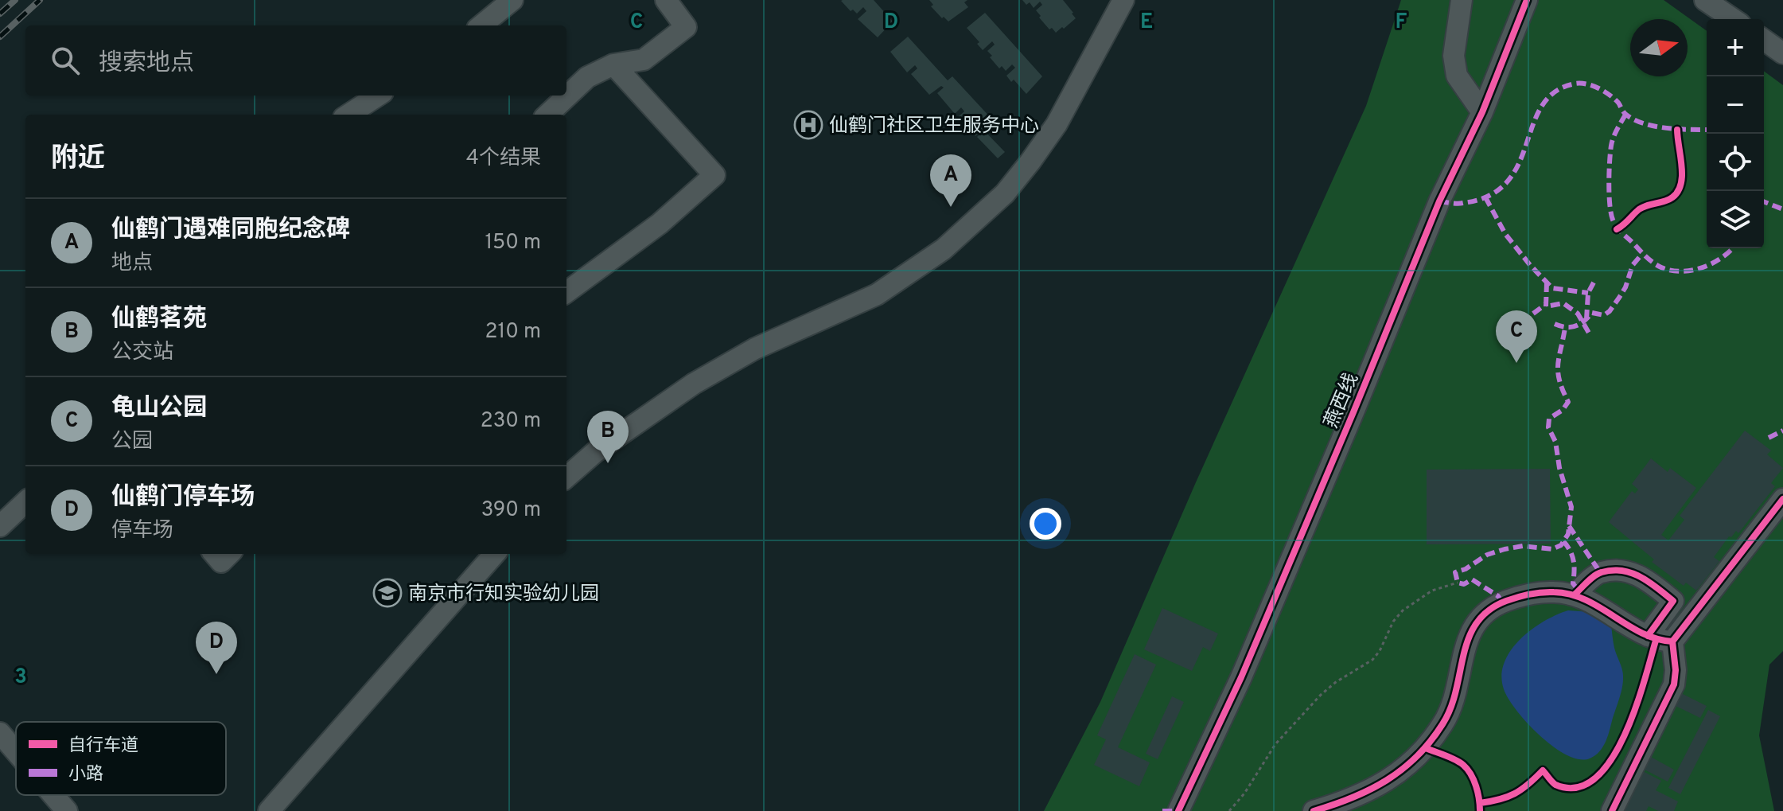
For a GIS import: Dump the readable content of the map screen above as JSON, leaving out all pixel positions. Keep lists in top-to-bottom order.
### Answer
{
  "streets": {
    "street": ["燕西线"]
  },
  "places": {
    "hospital": ["仙鹤门社区卫生服务中心"],
    "school or university": ["南京市行知实验幼儿园"]
  },
  "legend": ["自行车道", "小路"],
  "north": "right",
  "page": {
    "map_buttons": ["+", "−"],
    "search": "搜索地点",
    "heading": ["附近", "4个结果"],
    "pins": [
      "A",
      "C",
      "B",
      "D"
    ],
    "list": [
      {
        "mark": "A",
        "name": "仙鹤门遇难同胞纪念碑",
        "note": "地点",
        "value": "150 m"
      },
      {
        "mark": "B",
        "name": "仙鹤茗苑",
        "note": "公交站",
        "value": "210 m"
      },
      {
        "mark": "C",
        "name": "龟山公园",
        "note": "公园",
        "value": "230 m"
      },
      {
        "mark": "D",
        "name": "仙鹤门停车场",
        "note": "停车场",
        "value": "390 m"
      }
    ]
  },
  "grid": {
    "columns": [
      "C",
      "D",
      "E",
      "F"
    ],
    "rows": ["3"]
  }
}
